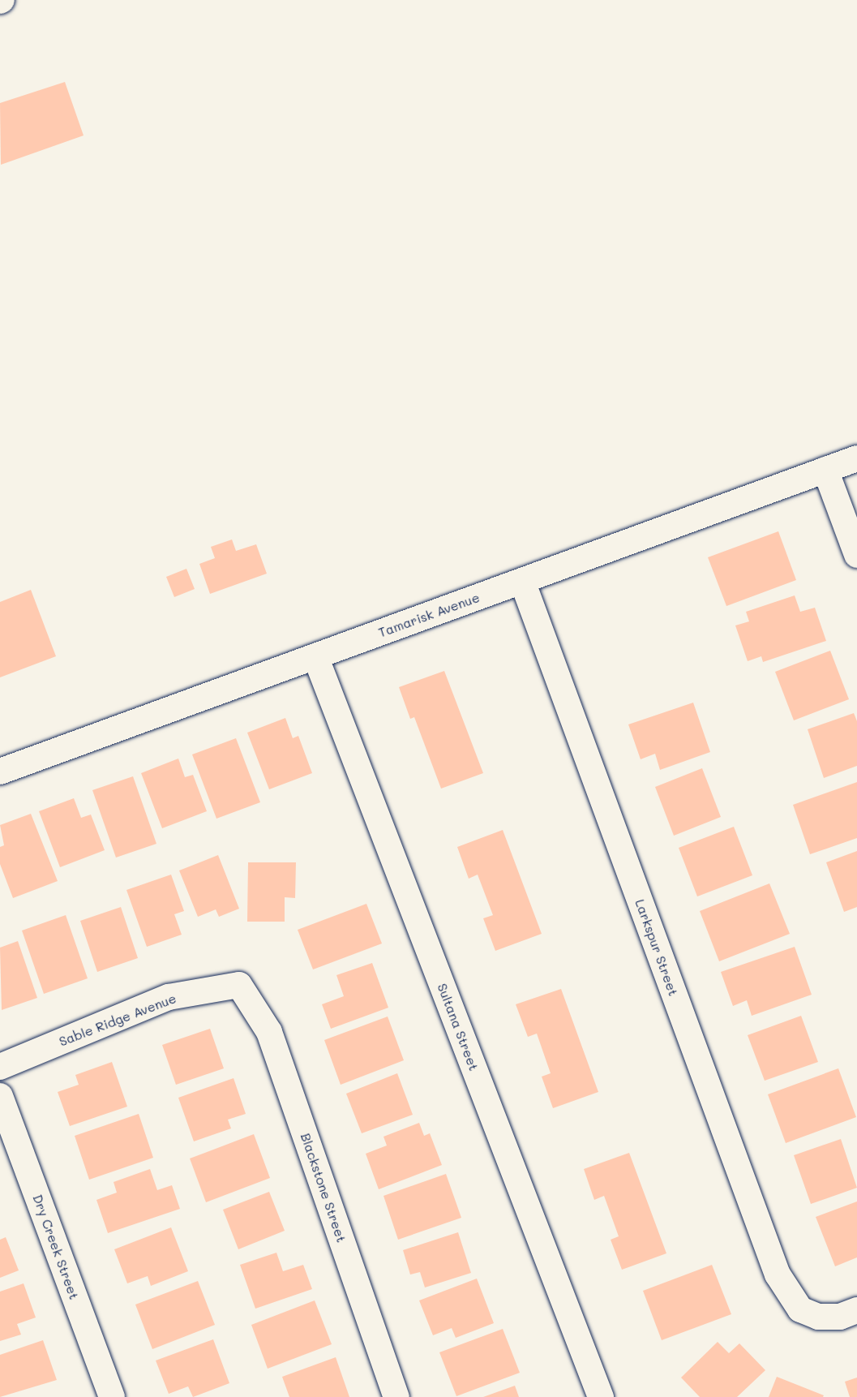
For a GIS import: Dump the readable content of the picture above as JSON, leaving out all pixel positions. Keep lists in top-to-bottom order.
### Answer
{
  "streets": {
    "street": [
      "Tamarisk Avenue",
      "Larkspur Street",
      "Sable Ridge Avenue",
      "Sultana Street",
      "Blackstone Street",
      "Dry Creek Street"
    ]
  },
  "crossings": [
    ["Tamarisk Avenue", "Larkspur Street"],
    ["Tamarisk Avenue", "Sultana Street"],
    ["Sable Ridge Avenue", "Blackstone Street"]
  ]
}
